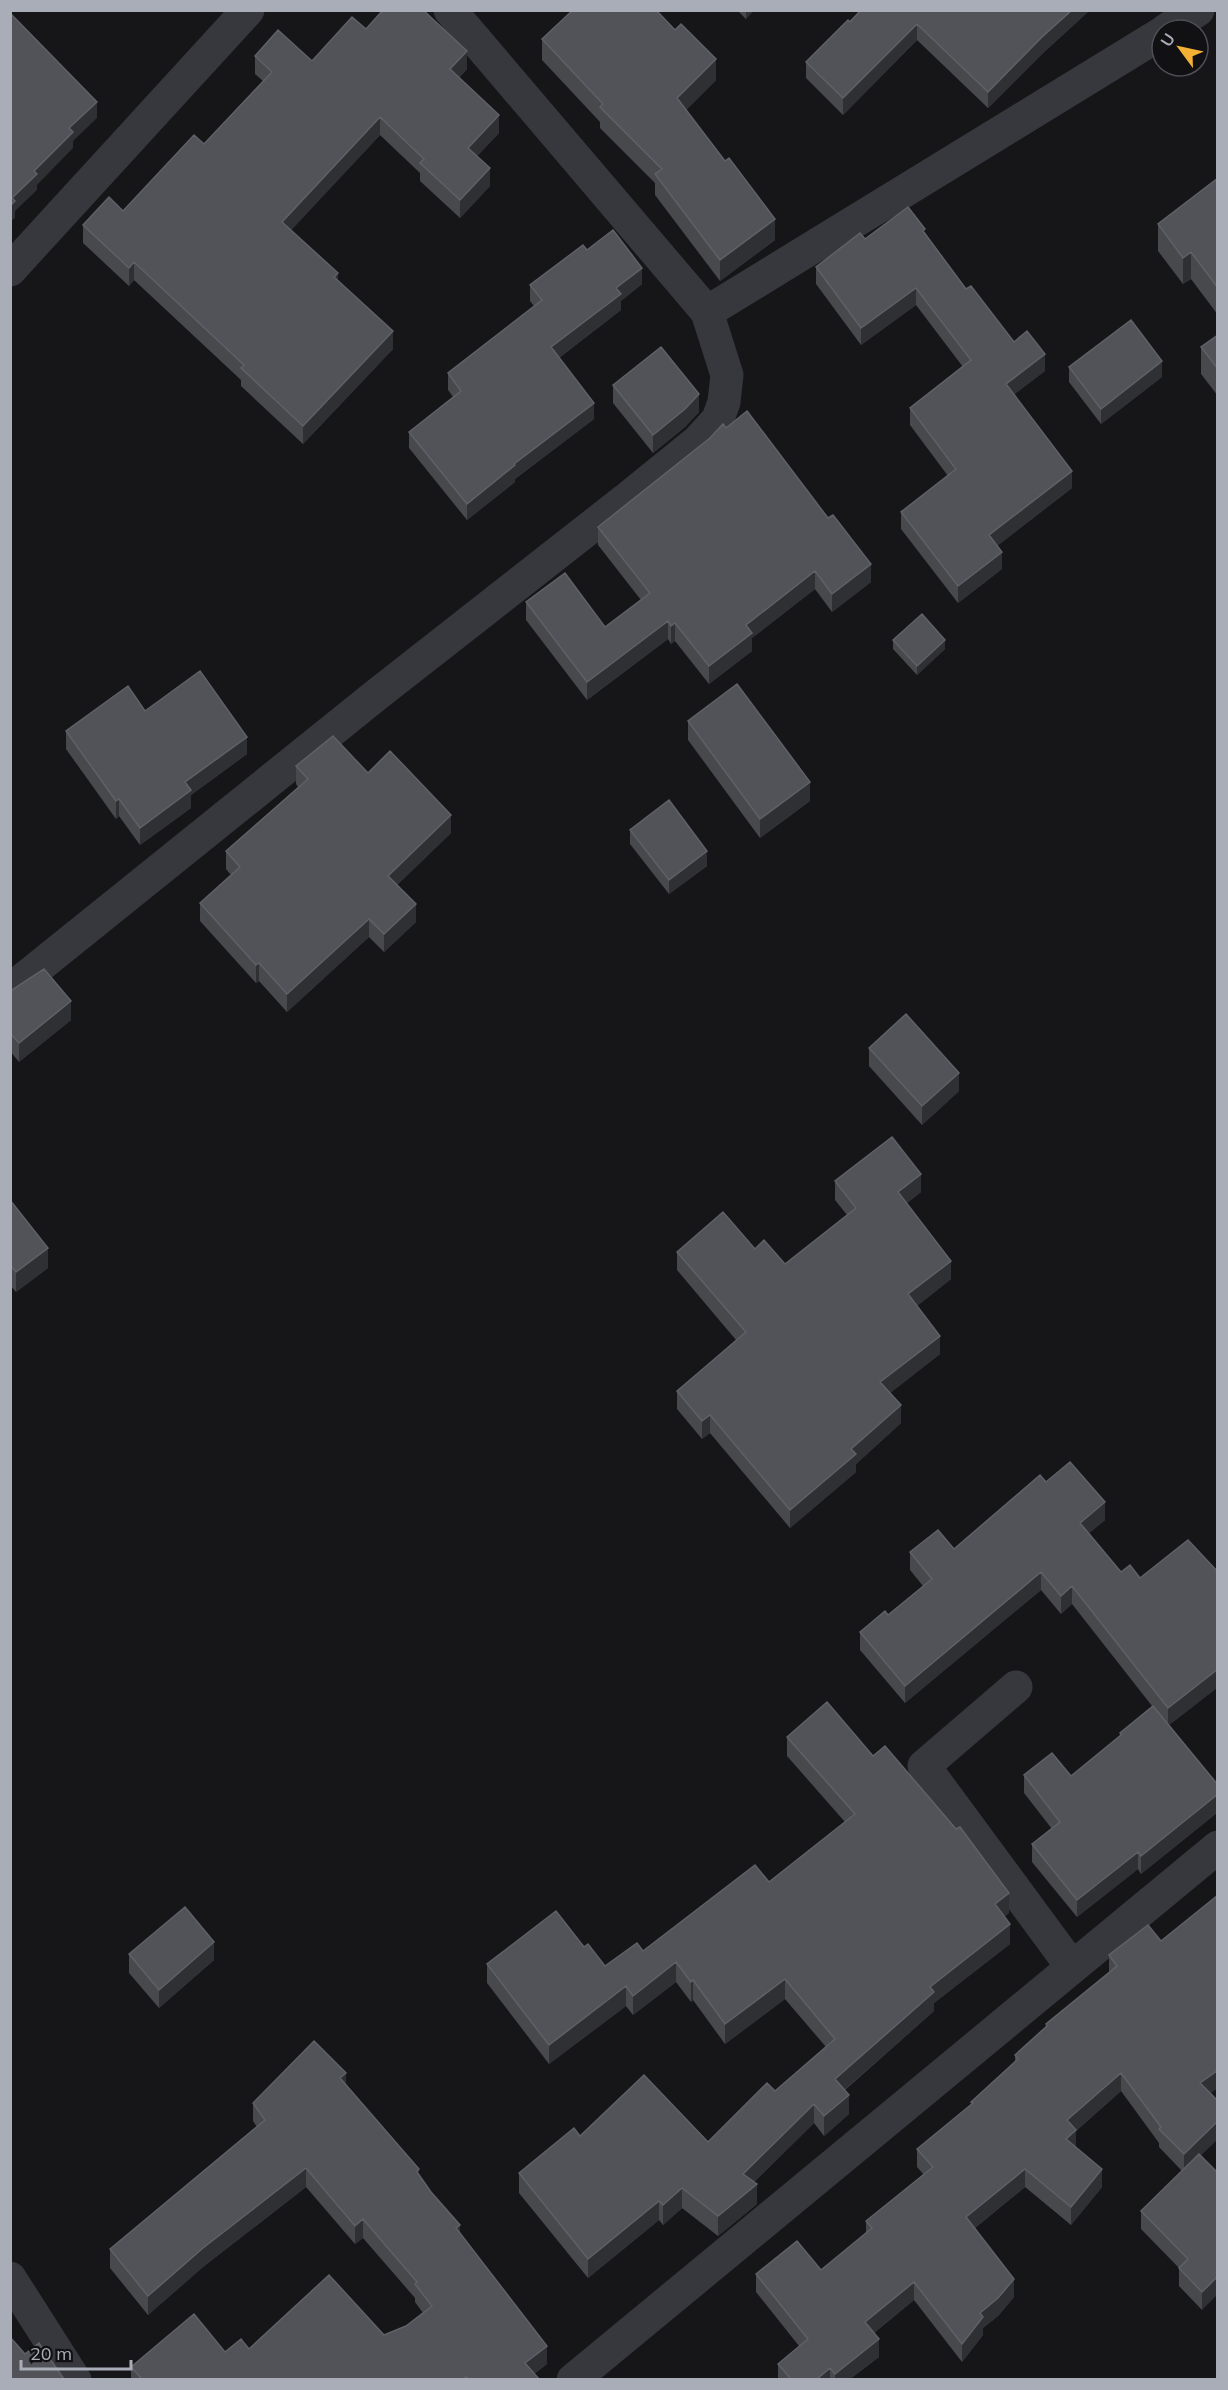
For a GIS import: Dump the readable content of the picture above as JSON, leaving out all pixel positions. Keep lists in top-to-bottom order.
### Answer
{
  "scale_bar": "20 m",
  "north": "top left"
}
